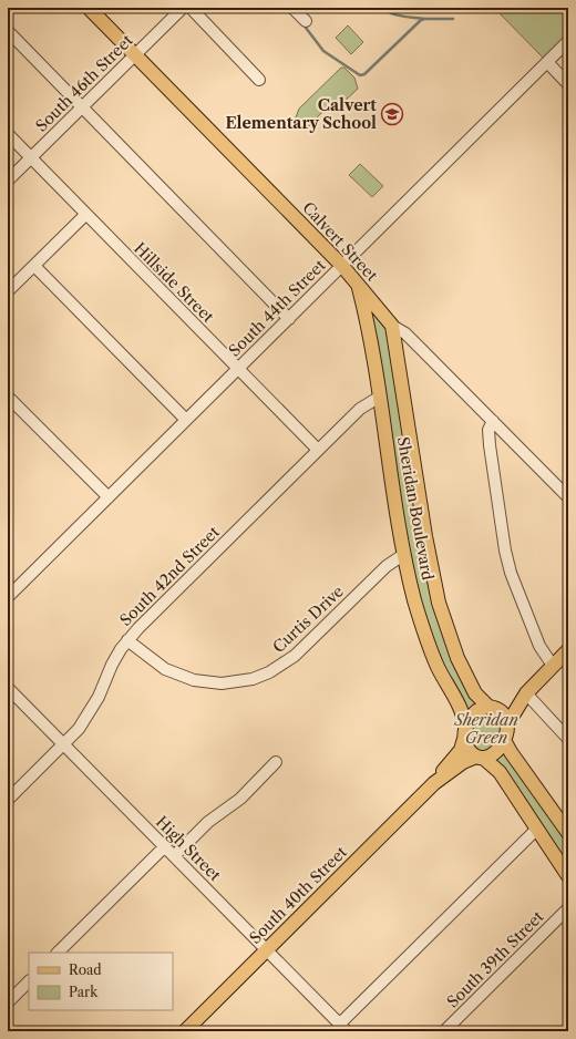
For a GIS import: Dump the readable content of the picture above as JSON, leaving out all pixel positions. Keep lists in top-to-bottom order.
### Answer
{
  "streets": {
    "main road": ["Calvert Street", "Sheridan Boulevard", "South 40th Street"],
    "street": [
      "South 46th Street",
      "Hillside Street",
      "South 44th Street",
      "South 42nd Street",
      "Curtis Drive",
      "High Street",
      "South 39th Street"
    ]
  },
  "crossings": [
    ["South 46th Street", "Calvert Street"],
    ["South 46th Street", "Hillside Street"],
    ["Calvert Street", "South 44th Street"],
    ["Calvert Street", "Sheridan Boulevard"],
    ["Hillside Street", "South 44th Street"],
    ["Hillside Street", "South 42nd Street"],
    ["Sheridan Boulevard", "South 42nd Street"],
    ["Sheridan Boulevard", "Curtis Drive"],
    ["Sheridan Boulevard", "South 40th Street"],
    ["South 42nd Street", "Curtis Drive"],
    ["South 42nd Street", "High Street"],
    ["High Street", "South 40th Street"]
  ],
  "parks": ["Sheridan Green"],
  "places": {
    "school or university": ["Calvert Elementary School"]
  },
  "legend": ["Road", "Park"]
}
